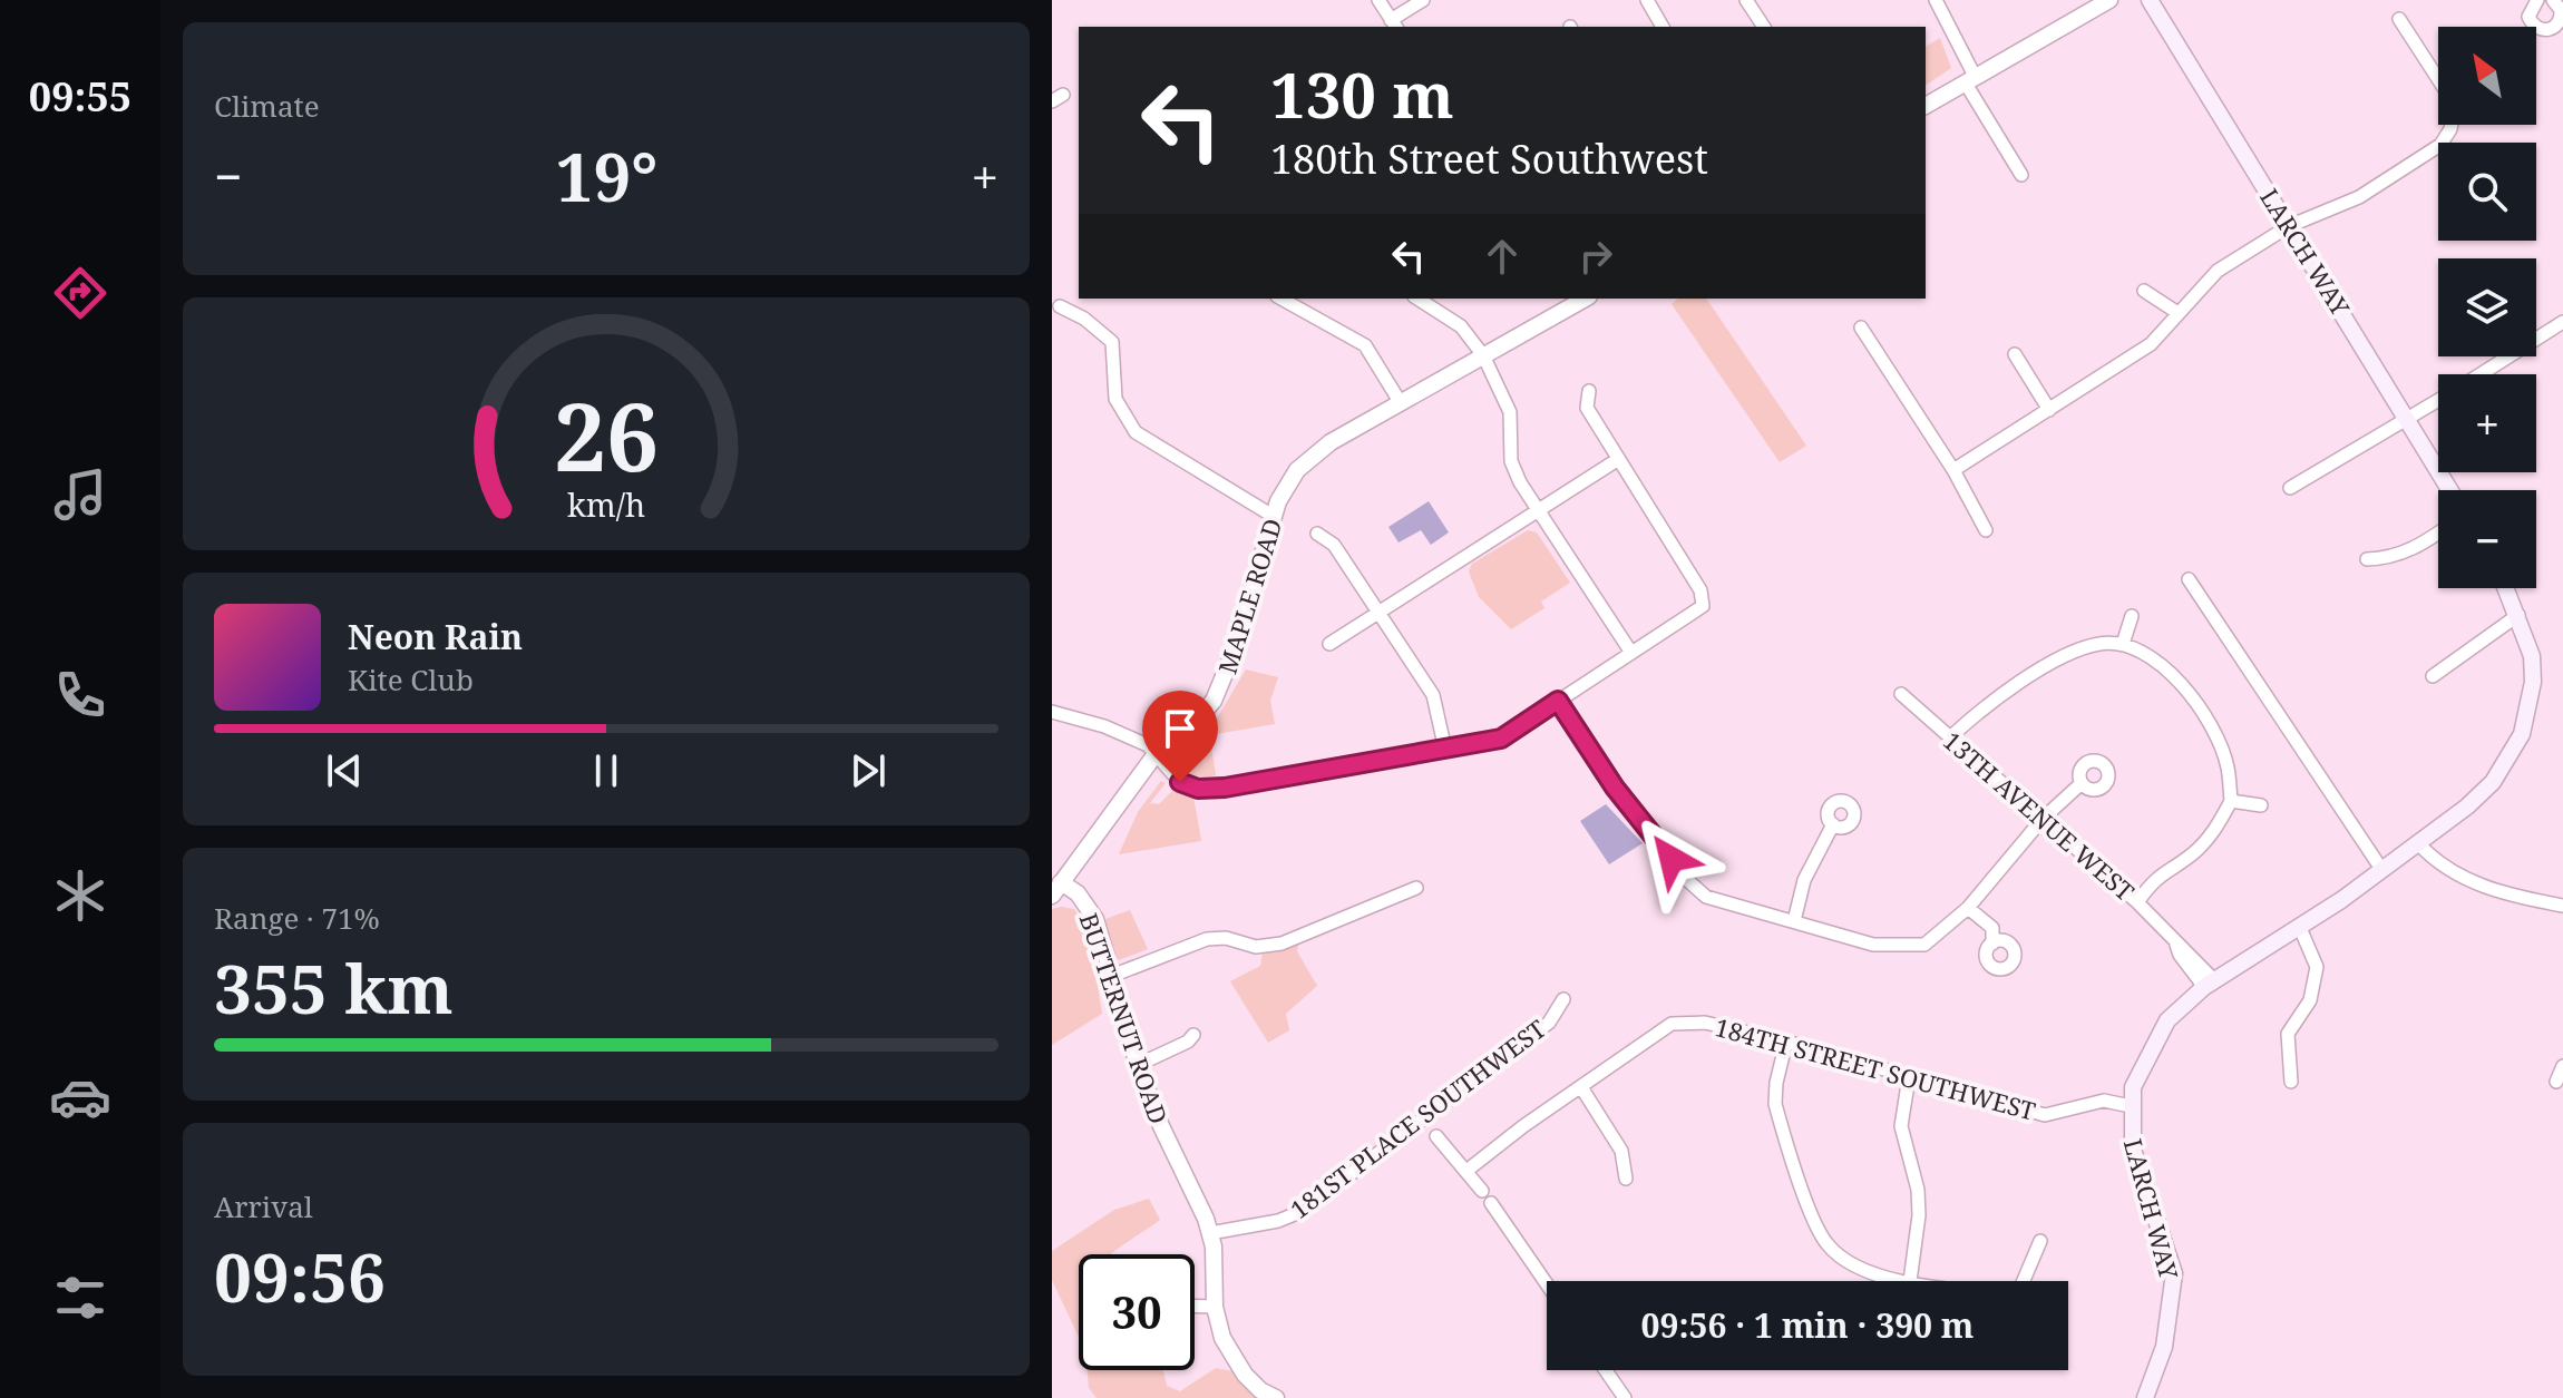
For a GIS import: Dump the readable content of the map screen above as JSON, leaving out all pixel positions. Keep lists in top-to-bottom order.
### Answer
{
  "streets": {
    "main road": ["LARCH WAY"],
    "street": [
      "MAPLE ROAD",
      "13TH AVENUE WEST",
      "BUTTERNUT ROAD",
      "184TH STREET SOUTHWEST",
      "181ST PLACE SOUTHWEST"
    ]
  },
  "crossings": [
    ["LARCH WAY", "13TH AVENUE WEST"],
    ["LARCH WAY", "184TH STREET SOUTHWEST"],
    ["MAPLE ROAD", "BUTTERNUT ROAD"],
    ["BUTTERNUT ROAD", "181ST PLACE SOUTHWEST"]
  ],
  "north": "top left",
  "page": {
    "tabs": "09:55",
    "tile": [
      "Climate",
      ["Range · 71%", "355 km"],
      ["Arrival", "09:56"]
    ],
    "map_buttons": ["+", "−"],
    "turn": ["130 m", "180th Street Southwest"],
    "heat": ["−", "19°", "+"],
    "song": ["Neon Rain", "Kite Club"],
    "limit": "30",
    "trip": "09:56 · 1 min · 390 m",
    "gauge": ["26", "km/h"]
  }
}
